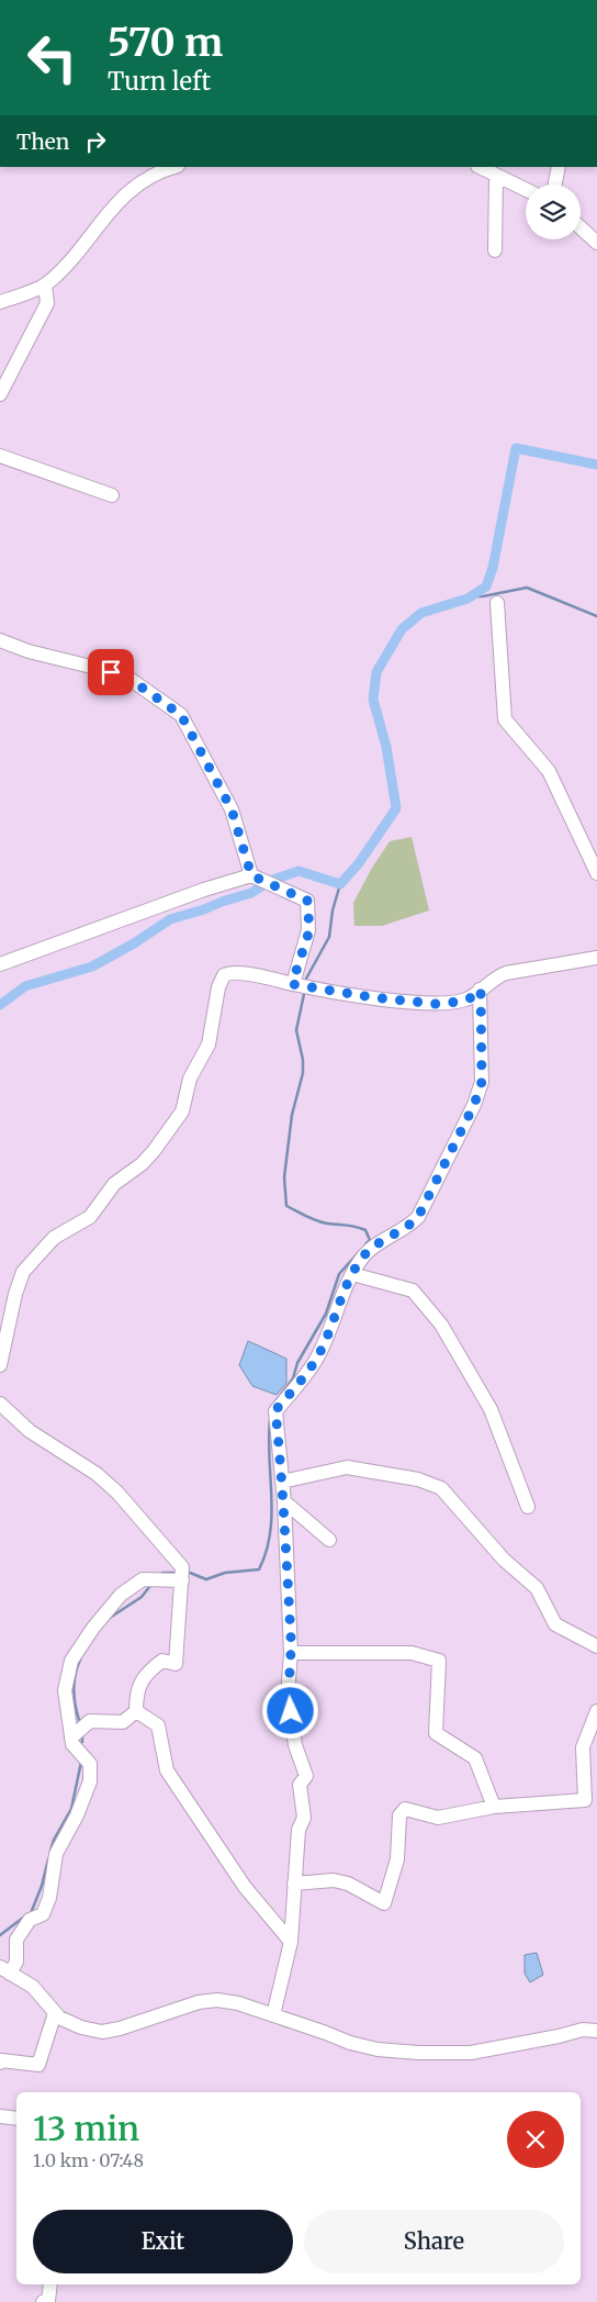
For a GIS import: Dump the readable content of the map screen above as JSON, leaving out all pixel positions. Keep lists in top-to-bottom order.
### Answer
{
  "page": {
    "turn": ["570 m", "Turn left"],
    "then": "Then",
    "heading": ["13 min", "1.0 km · 07:48"],
    "buttons": ["Exit", "Share"]
  }
}
